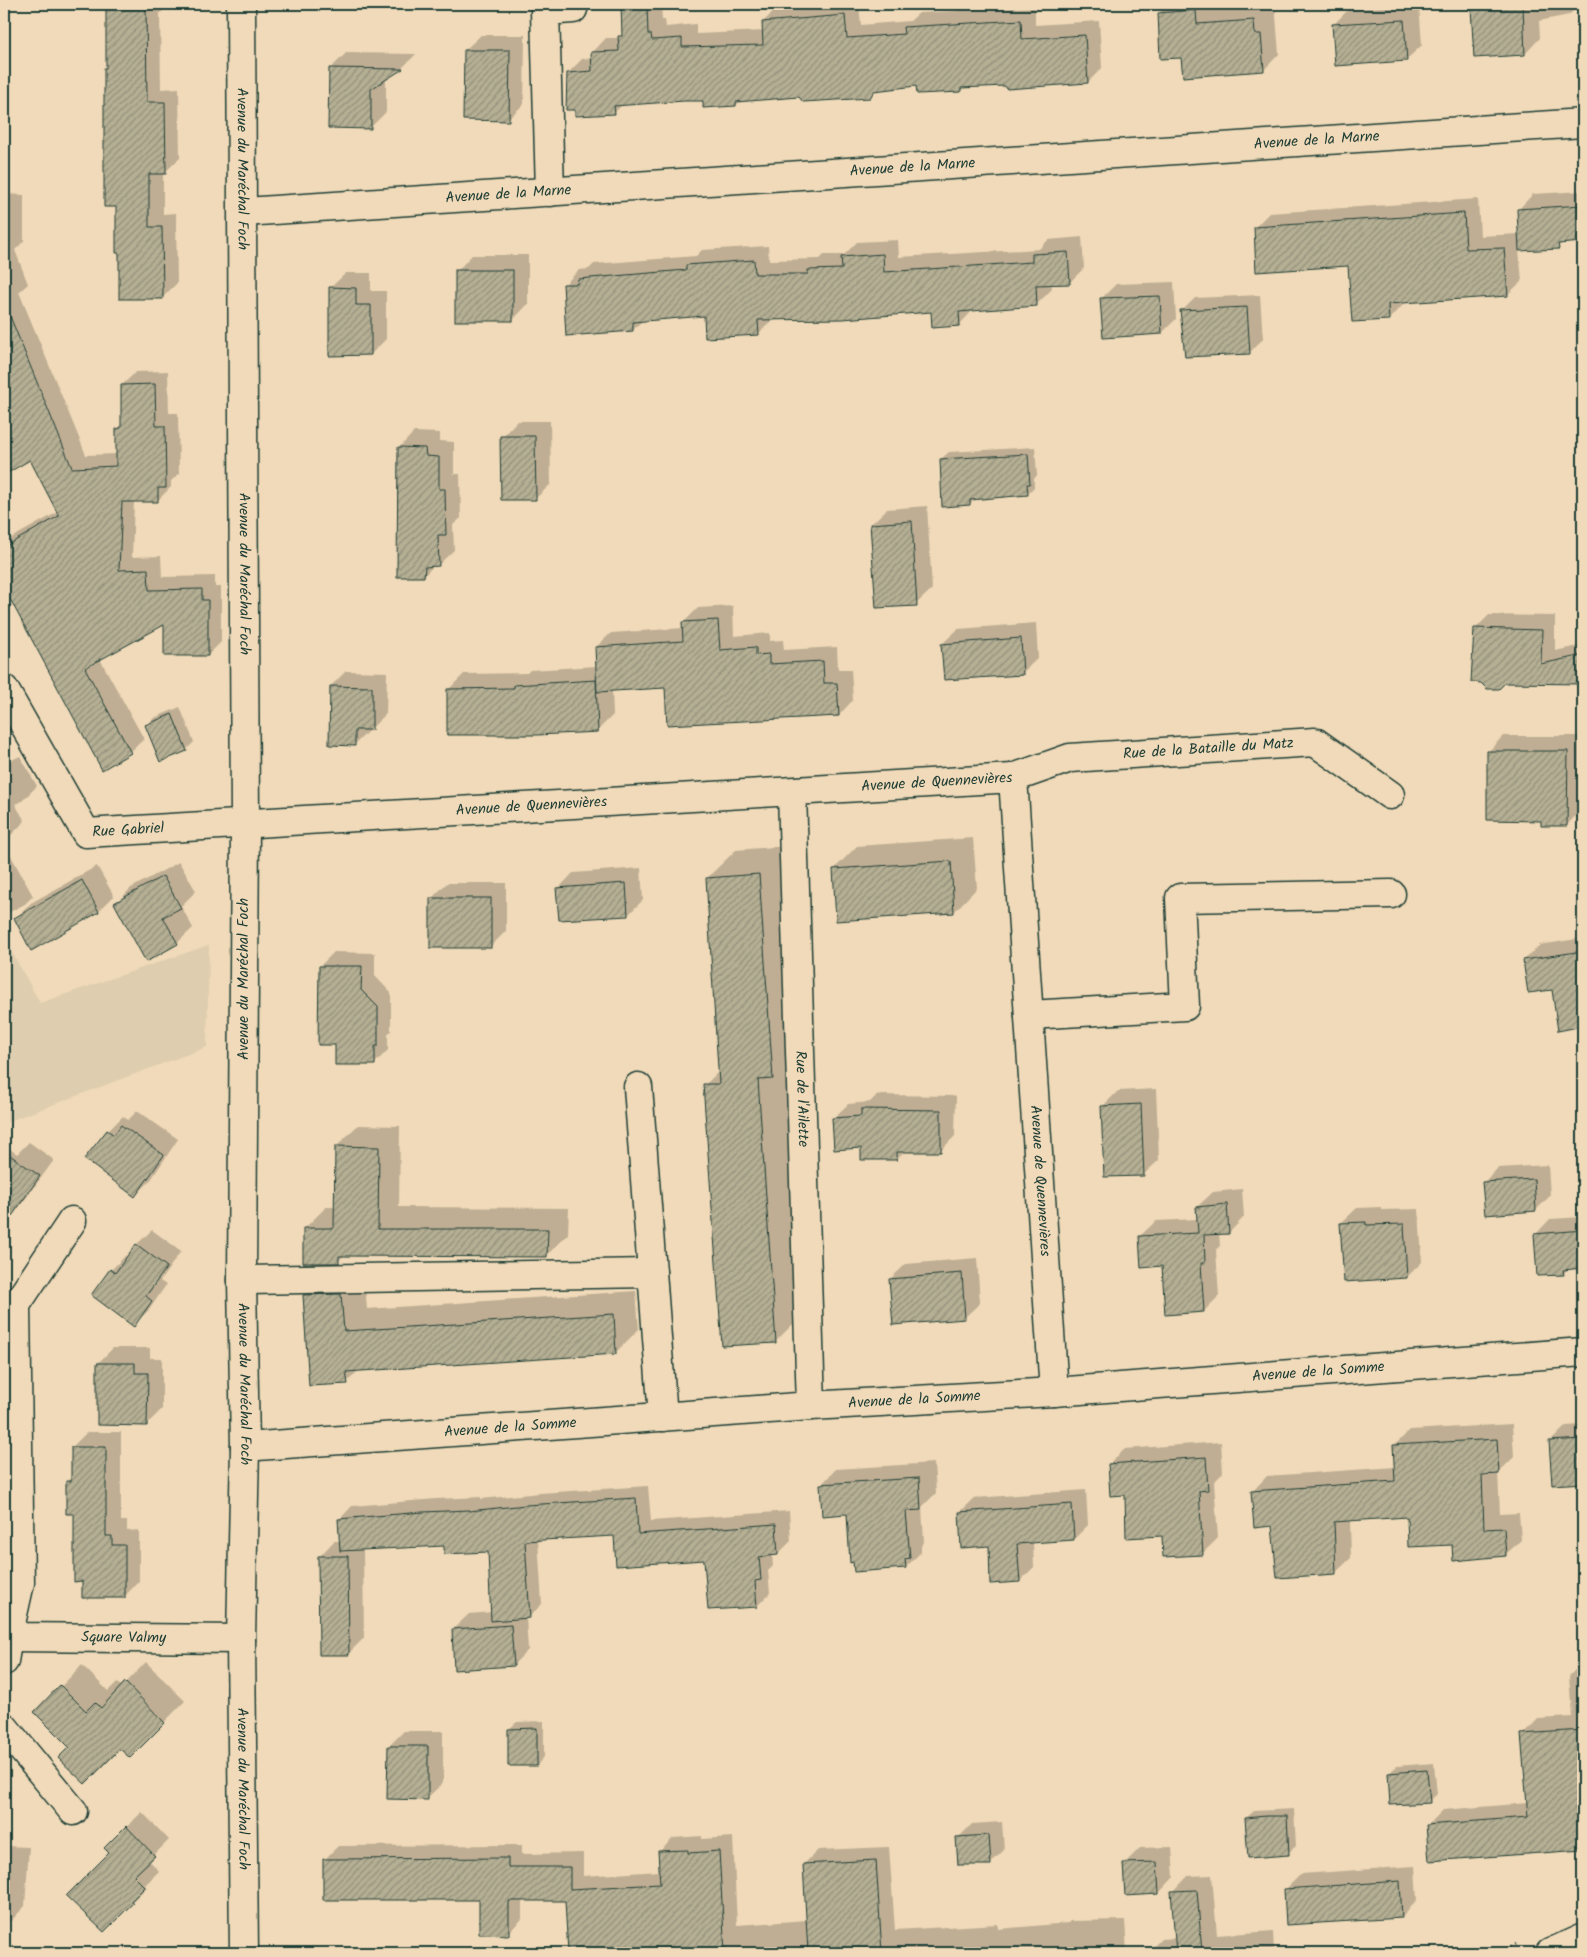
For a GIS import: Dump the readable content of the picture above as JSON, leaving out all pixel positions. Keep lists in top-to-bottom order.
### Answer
{
  "streets": {
    "street": [
      "Avenue de la Marne",
      "Avenue du Maréchal Foch",
      "Rue de la Bataille du Matz",
      "Avenue de Quennevières",
      "Rue Gabriel",
      "Rue de l'Ailette",
      "Avenue de la Somme",
      "Square Valmy"
    ]
  },
  "crossings": [
    ["Avenue de la Marne", "Avenue du Maréchal Foch"],
    ["Avenue du Maréchal Foch", "Avenue de Quennevières"],
    ["Avenue du Maréchal Foch", "Rue Gabriel"],
    ["Avenue du Maréchal Foch", "Avenue de la Somme"],
    ["Avenue du Maréchal Foch", "Square Valmy"],
    ["Rue de la Bataille du Matz", "Avenue de Quennevières"],
    ["Avenue de Quennevières", "Rue Gabriel"],
    ["Avenue de Quennevières", "Rue de l'Ailette"],
    ["Avenue de Quennevières", "Avenue de la Somme"],
    ["Rue de l'Ailette", "Avenue de la Somme"]
  ]
}
